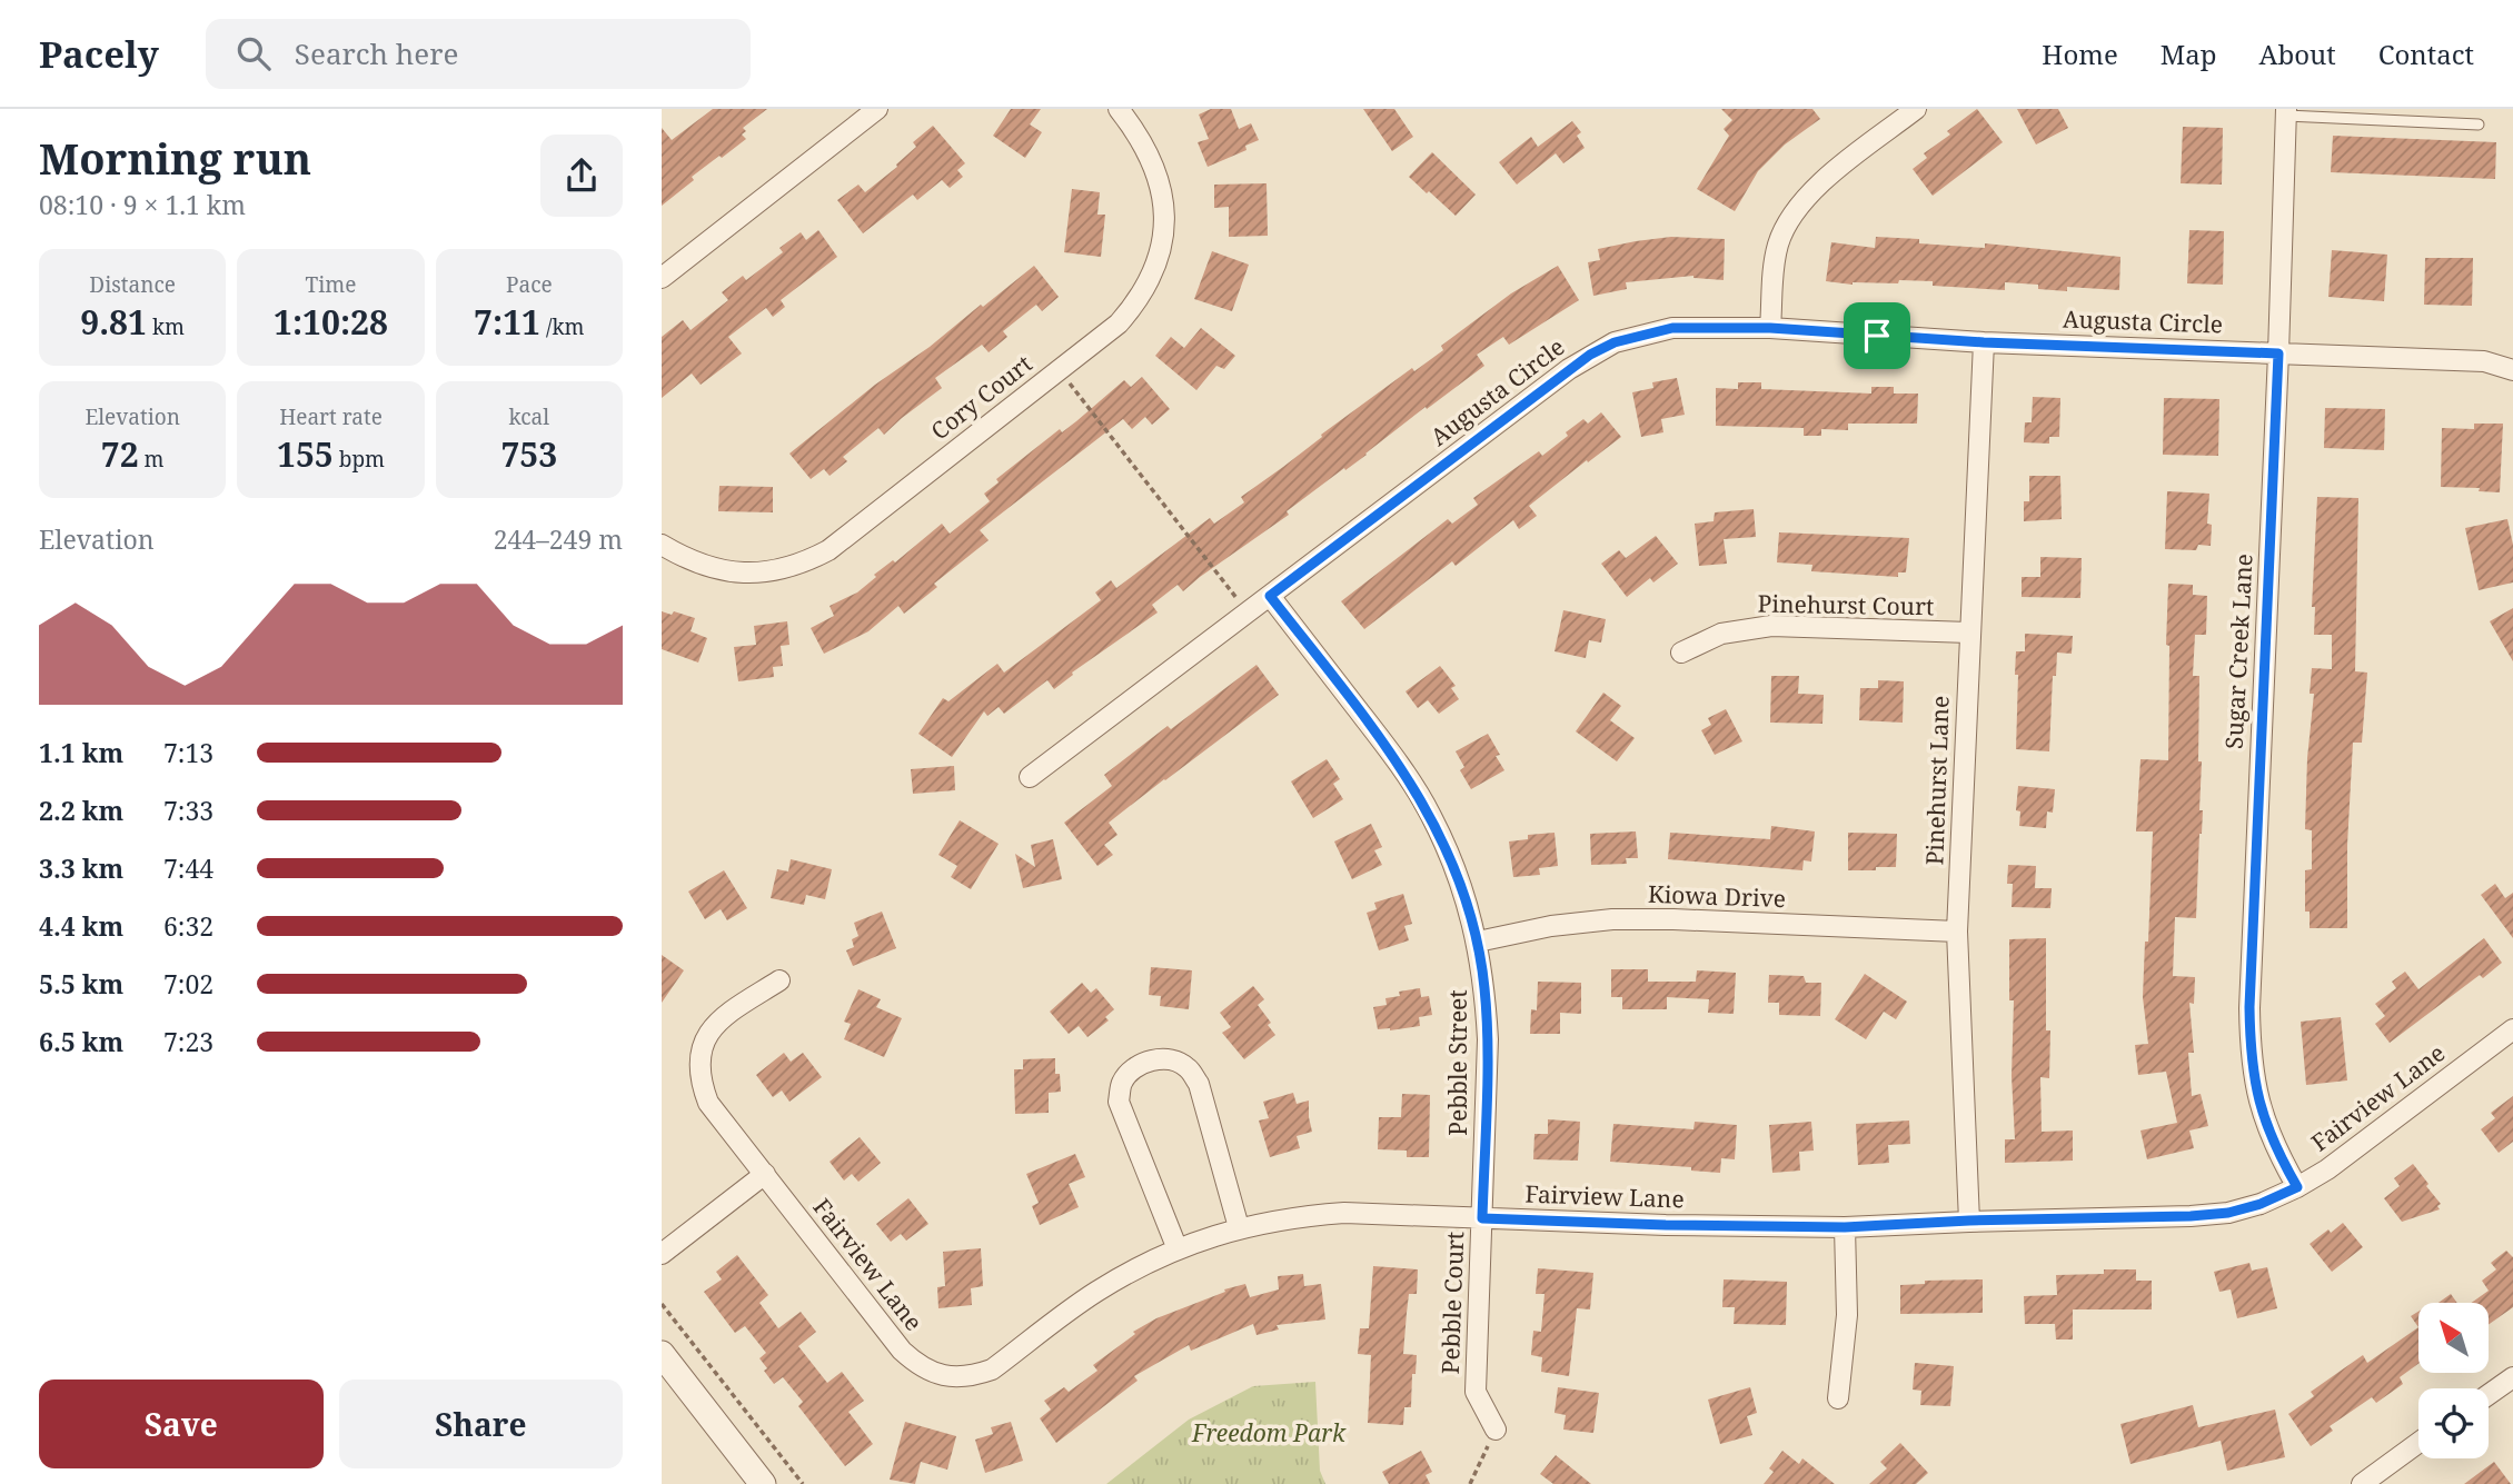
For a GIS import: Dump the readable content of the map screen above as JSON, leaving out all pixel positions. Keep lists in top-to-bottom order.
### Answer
{
  "streets": {
    "street": [
      "Augusta Circle",
      "Cory Court",
      "Pinehurst Court",
      "Sugar Creek Lane",
      "Pinehurst Lane",
      "Kiowa Drive",
      "Pebble Street",
      "Fairview Lane",
      "Pebble Court"
    ]
  },
  "crossings": [
    ["Augusta Circle", "Sugar Creek Lane"],
    ["Augusta Circle", "Pinehurst Lane"],
    ["Augusta Circle", "Pebble Street"],
    ["Pinehurst Court", "Pinehurst Lane"],
    ["Sugar Creek Lane", "Fairview Lane"],
    ["Pinehurst Lane", "Kiowa Drive"],
    ["Pinehurst Lane", "Fairview Lane"],
    ["Kiowa Drive", "Pebble Street"],
    ["Pebble Street", "Fairview Lane"],
    ["Pebble Street", "Pebble Court"],
    ["Fairview Lane", "Pebble Court"]
  ],
  "parks": ["Freedom Park"],
  "north": "top left",
  "page": {
    "header": "Pacely",
    "search": "Search here",
    "nav": [
      "Home",
      "Map",
      "About",
      "Contact"
    ],
    "heading": ["Morning run", "08:10 · 9 × 1.1 km"],
    "stats": [
      ["Distance", "9.81 km"],
      ["Time", "1:10:28"],
      ["Pace", "7:11 /km"],
      ["Elevation", "72 m"],
      ["Heart rate", "155 bpm"],
      ["kcal", "753"]
    ],
    "chart": ["Elevation", "244–249 m"],
    "list": [
      {
        "name": "1.1 km",
        "note": "7:13"
      },
      {
        "name": "2.2 km",
        "note": "7:33"
      },
      {
        "name": "3.3 km",
        "note": "7:44"
      },
      {
        "name": "4.4 km",
        "note": "6:32"
      },
      {
        "name": "5.5 km",
        "note": "7:02"
      },
      {
        "name": "6.5 km",
        "note": "7:23"
      }
    ],
    "buttons": ["Save", "Share"]
  }
}
